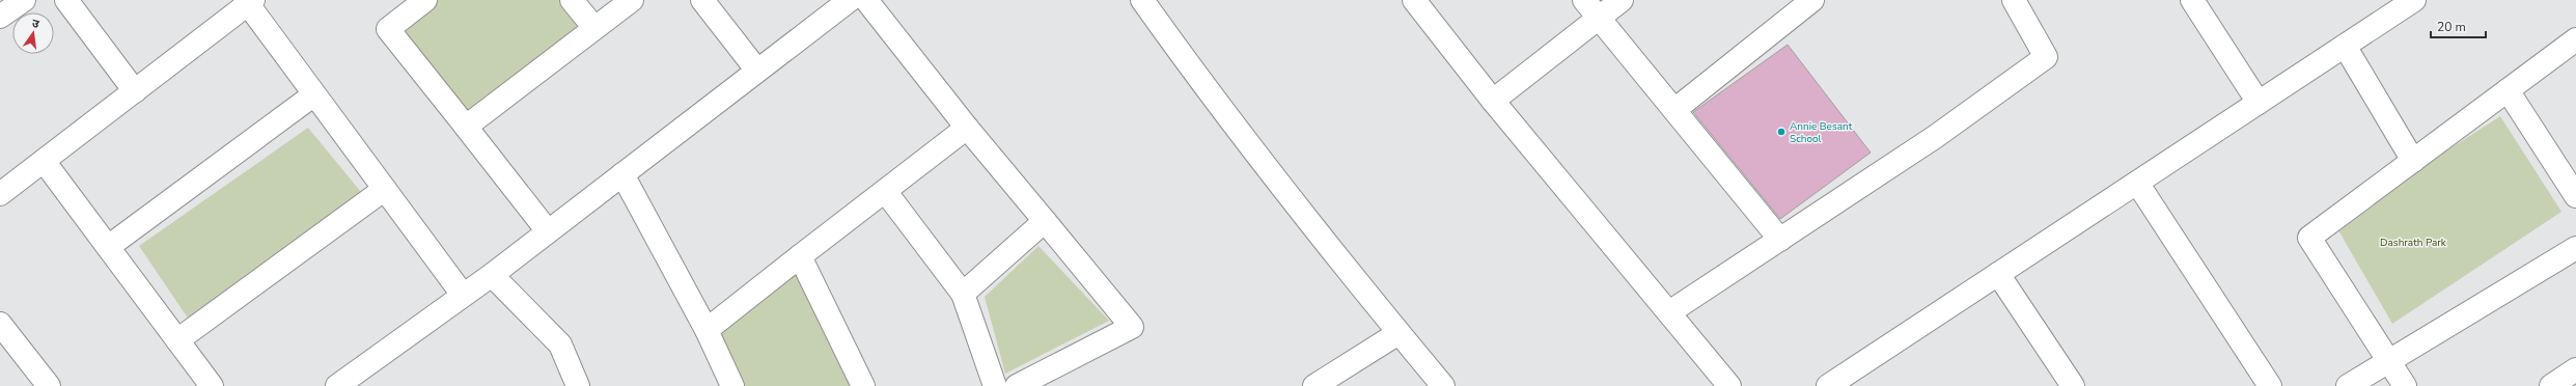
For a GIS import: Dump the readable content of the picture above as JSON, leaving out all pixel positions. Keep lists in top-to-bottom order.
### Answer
{
  "parks": ["Dashrath Park"],
  "places": ["Annie Besant School"],
  "scale_bar": "20 m",
  "north": "top"
}
